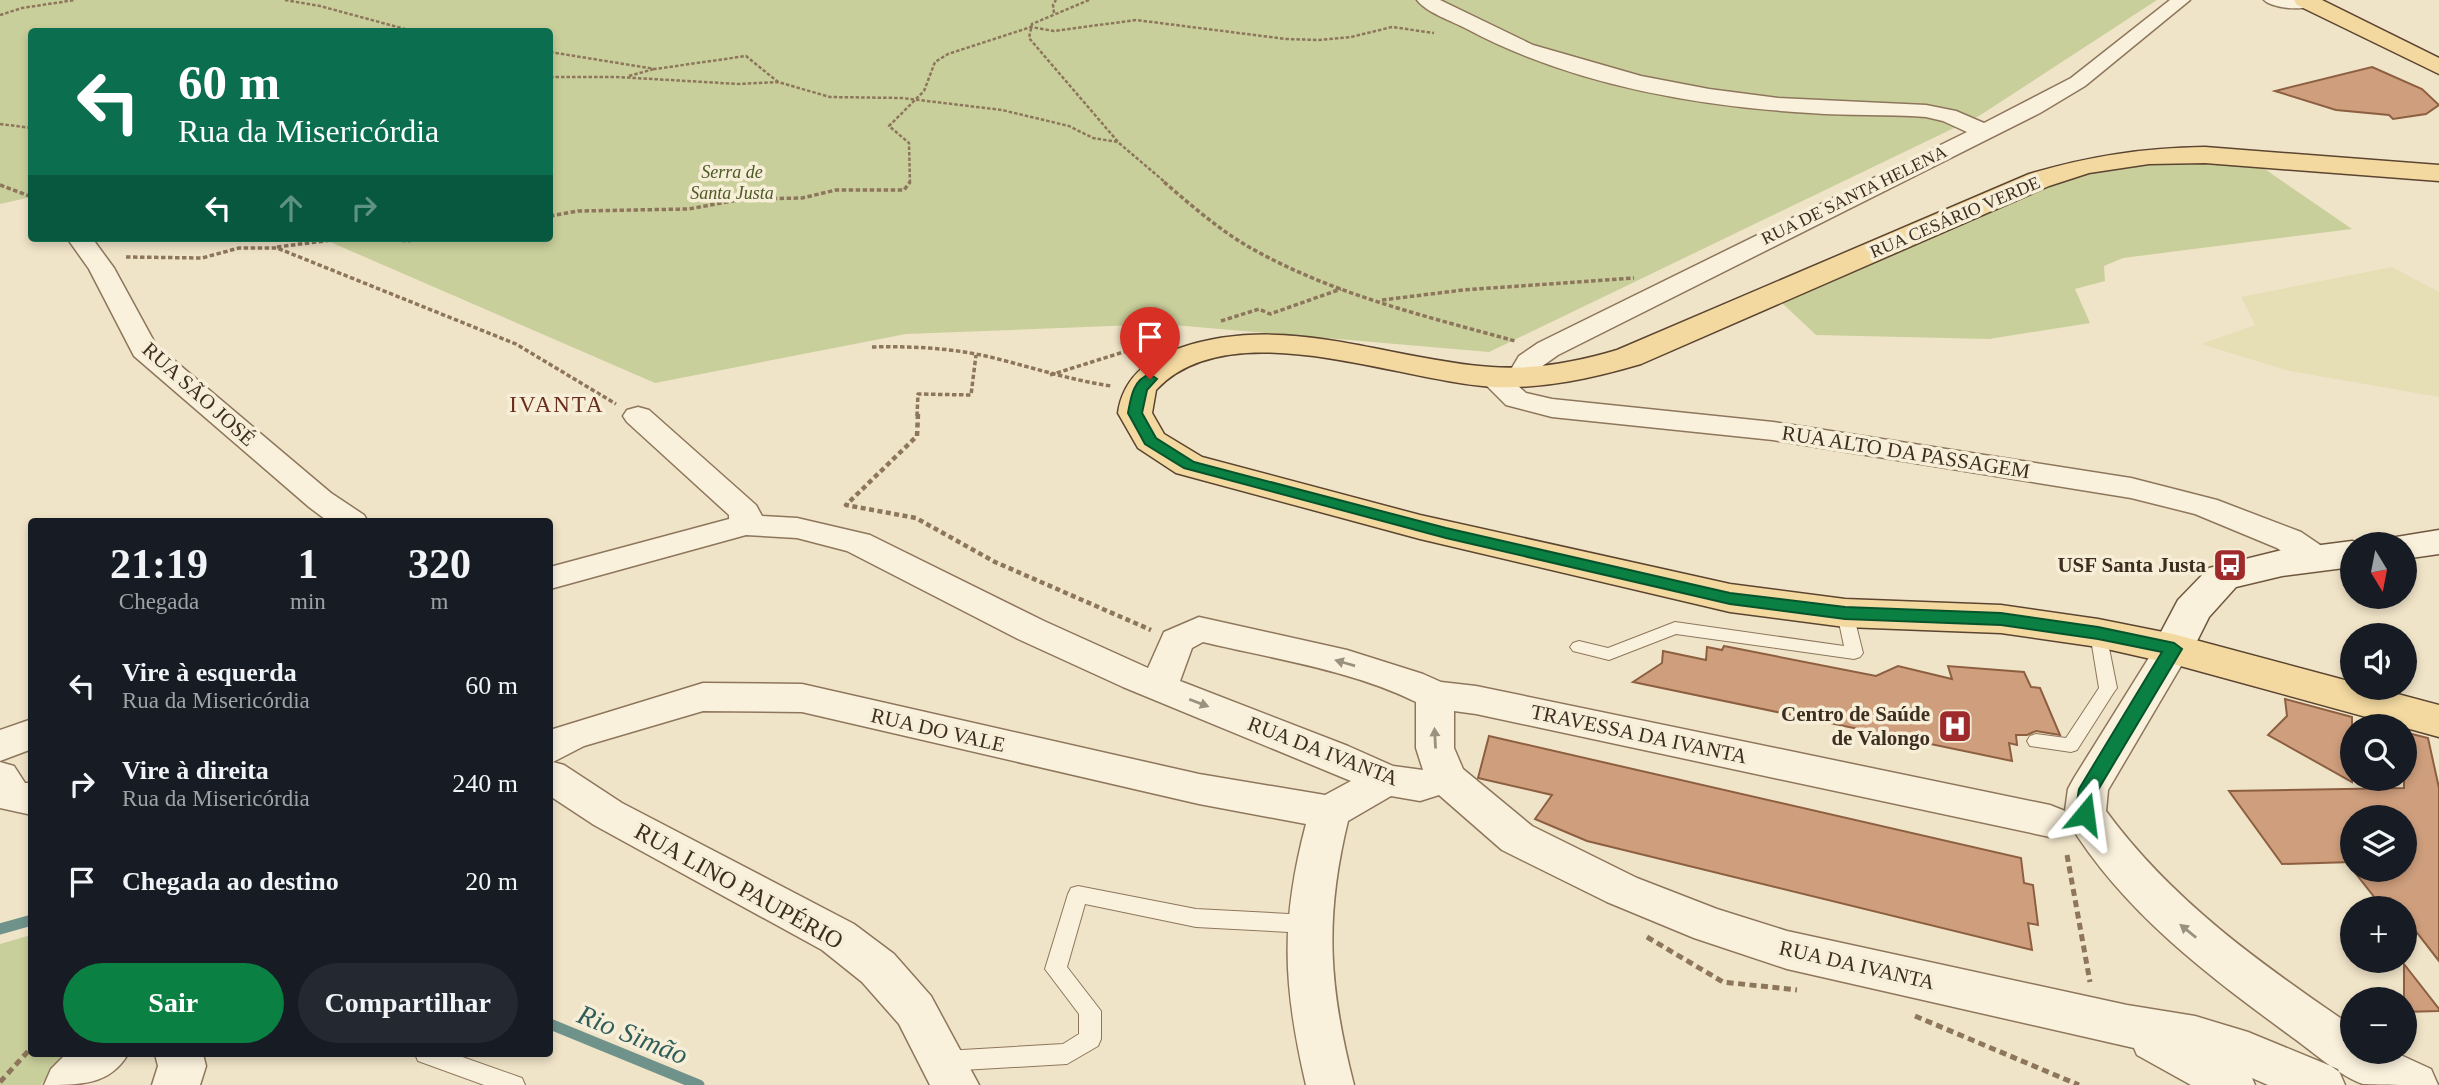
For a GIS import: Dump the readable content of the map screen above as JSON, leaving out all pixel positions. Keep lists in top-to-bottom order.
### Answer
{
  "streets": {
    "main road": ["RUA CESÁRIO VERDE"],
    "street": [
      "RUA DE SANTA HELENA",
      "RUA SÃO JOSÉ",
      "RUA ALTO DA PASSAGEM",
      "RUA DO VALE",
      "TRAVESSA DA IVANTA",
      "RUA DA IVANTA",
      "RUA LINO PAUPÉRIO"
    ]
  },
  "crossings": [
    ["RUA DE SANTA HELENA", "RUA CESÁRIO VERDE"],
    ["RUA DE SANTA HELENA", "RUA ALTO DA PASSAGEM"],
    ["RUA CESÁRIO VERDE", "RUA ALTO DA PASSAGEM"]
  ],
  "districts": ["IVANTA"],
  "water": ["Rio Simão"],
  "parks": ["Serra de Santa Justa"],
  "places": {
    "bus stop": ["USF Santa Justa"],
    "hospital": ["Centro de Saúde de Valongo"]
  },
  "north": "bottom",
  "page": {
    "turn": ["60 m", "Rua da Misericórdia"],
    "eta": [
      "21:19",
      "Chegada",
      "1",
      "min",
      "320",
      "m"
    ],
    "map_buttons": ["+", "−"],
    "list": [
      {
        "name": "Vire à esquerda",
        "note": "Rua da Misericórdia",
        "value": "60 m"
      },
      {
        "name": "Vire à direita",
        "note": "Rua da Misericórdia",
        "value": "240 m"
      },
      {
        "name": "Chegada ao destino",
        "value": "20 m"
      }
    ],
    "buttons": ["Sair", "Compartilhar"]
  }
}
